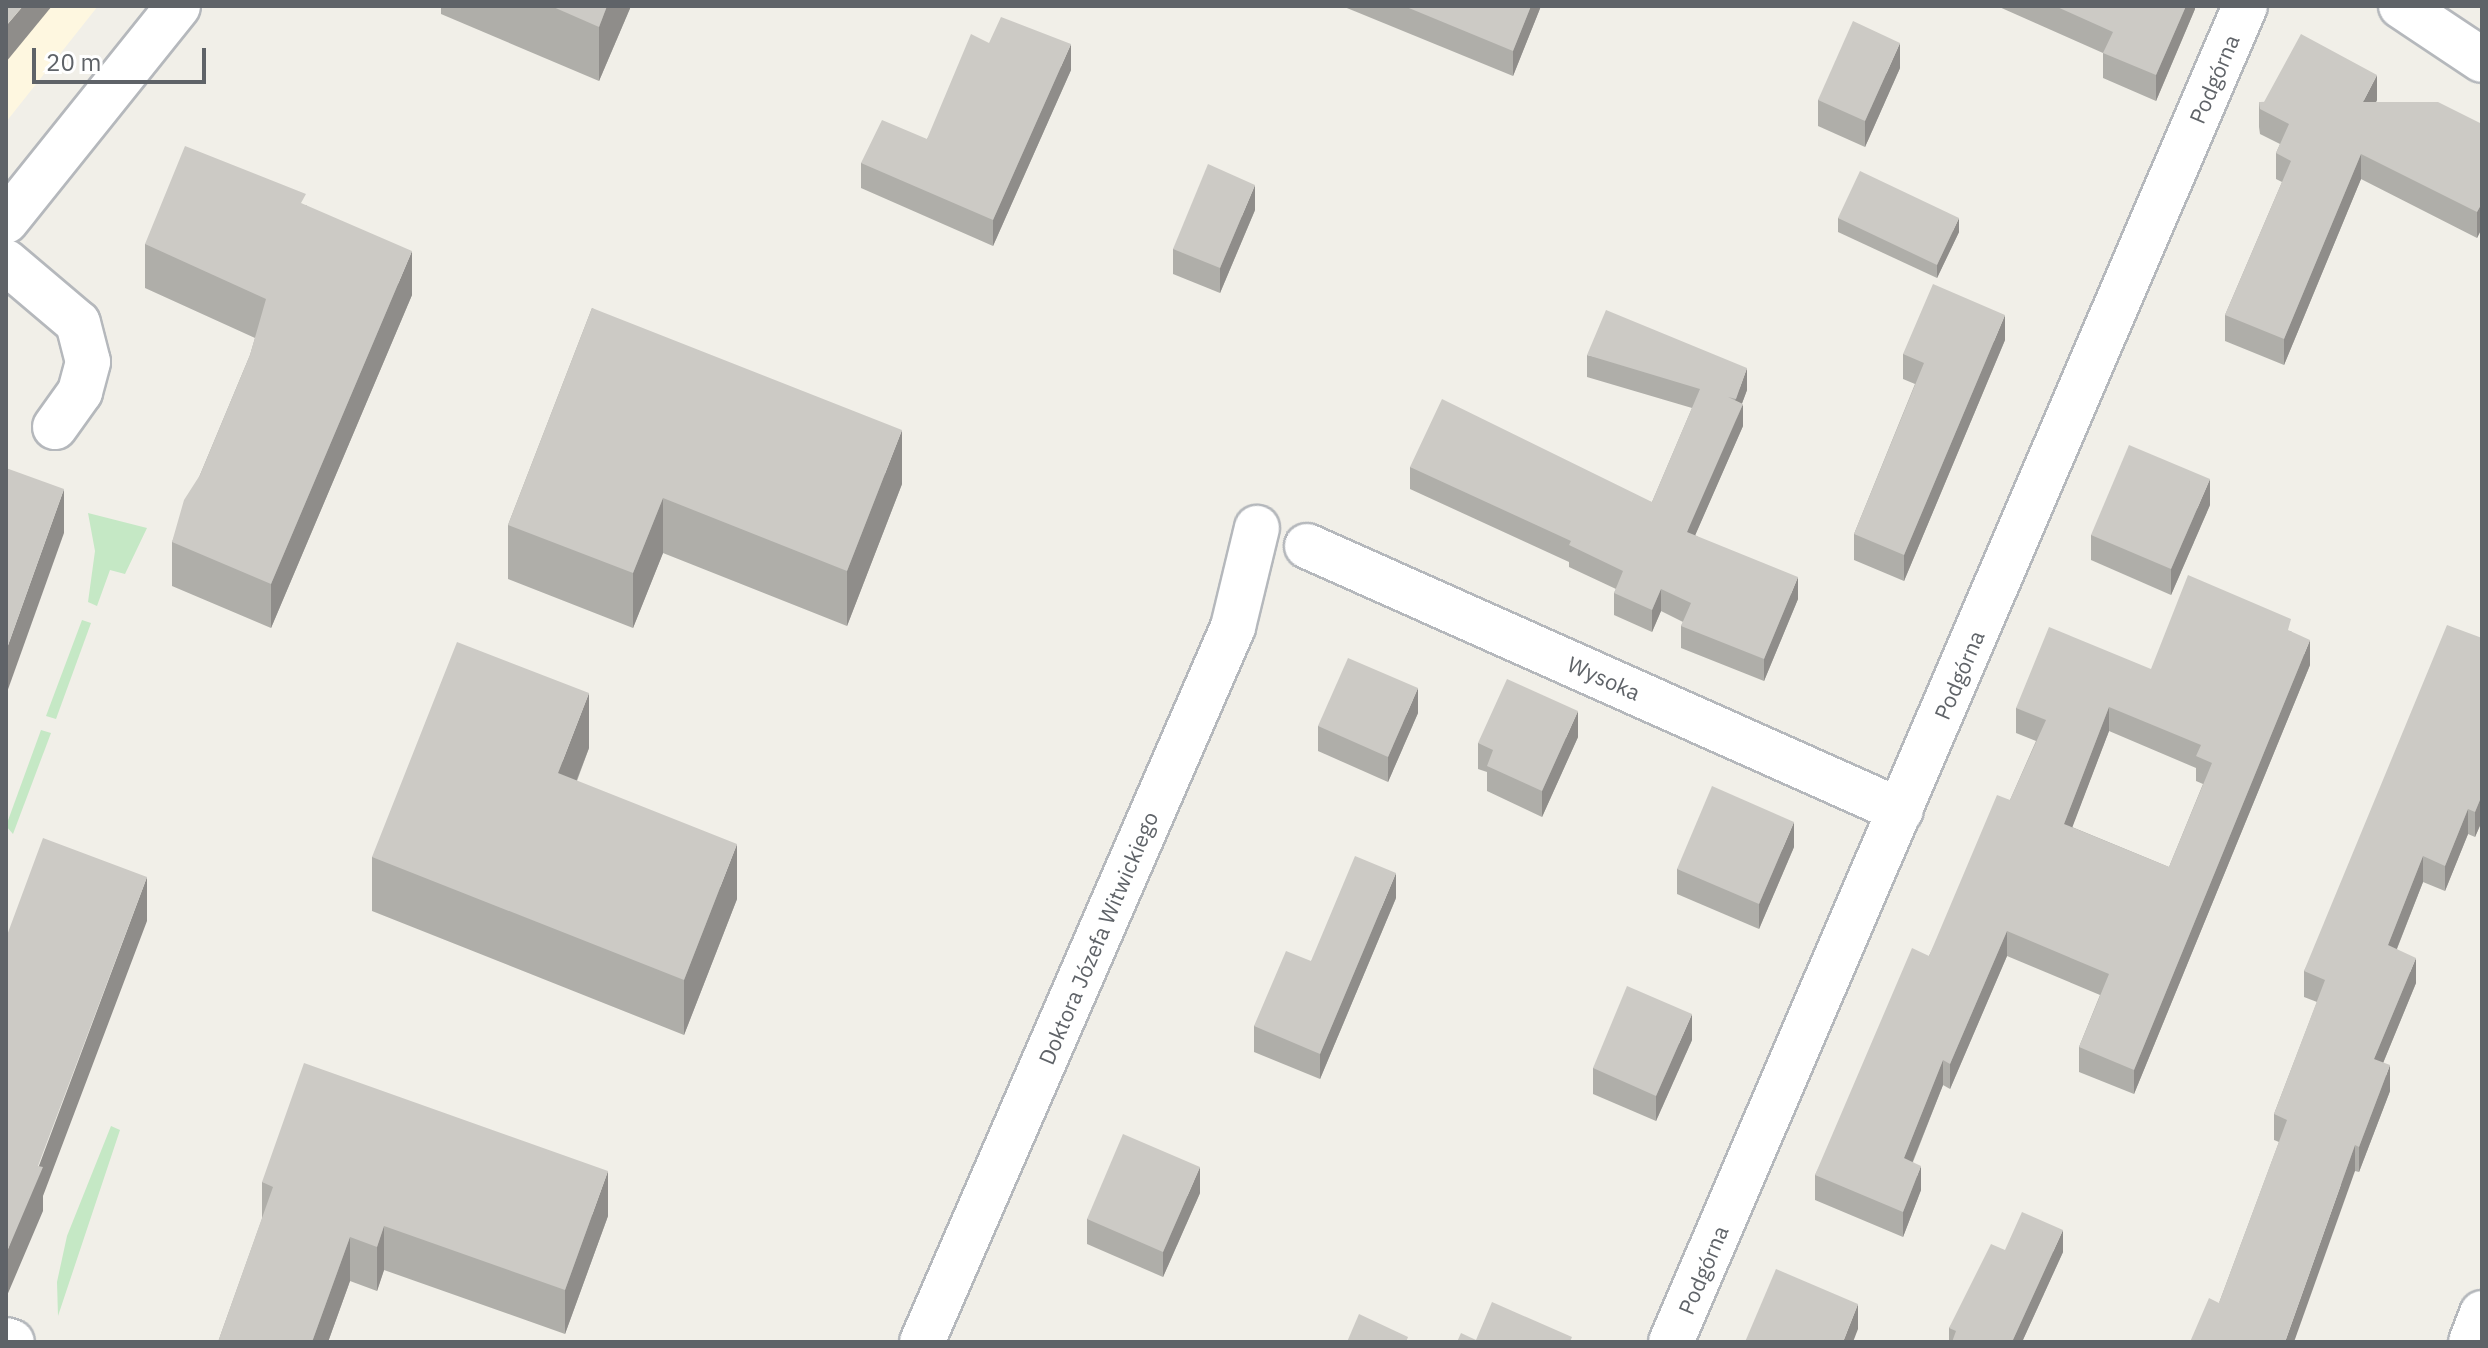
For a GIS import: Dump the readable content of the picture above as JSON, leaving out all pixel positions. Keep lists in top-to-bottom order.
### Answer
{
  "streets": {
    "street": ["Podgórna", "Wysoka", "Doktora Józefa Witwickiego"]
  },
  "crossings": [
    ["Podgórna", "Wysoka"]
  ],
  "scale_bar": "20 m"
}
